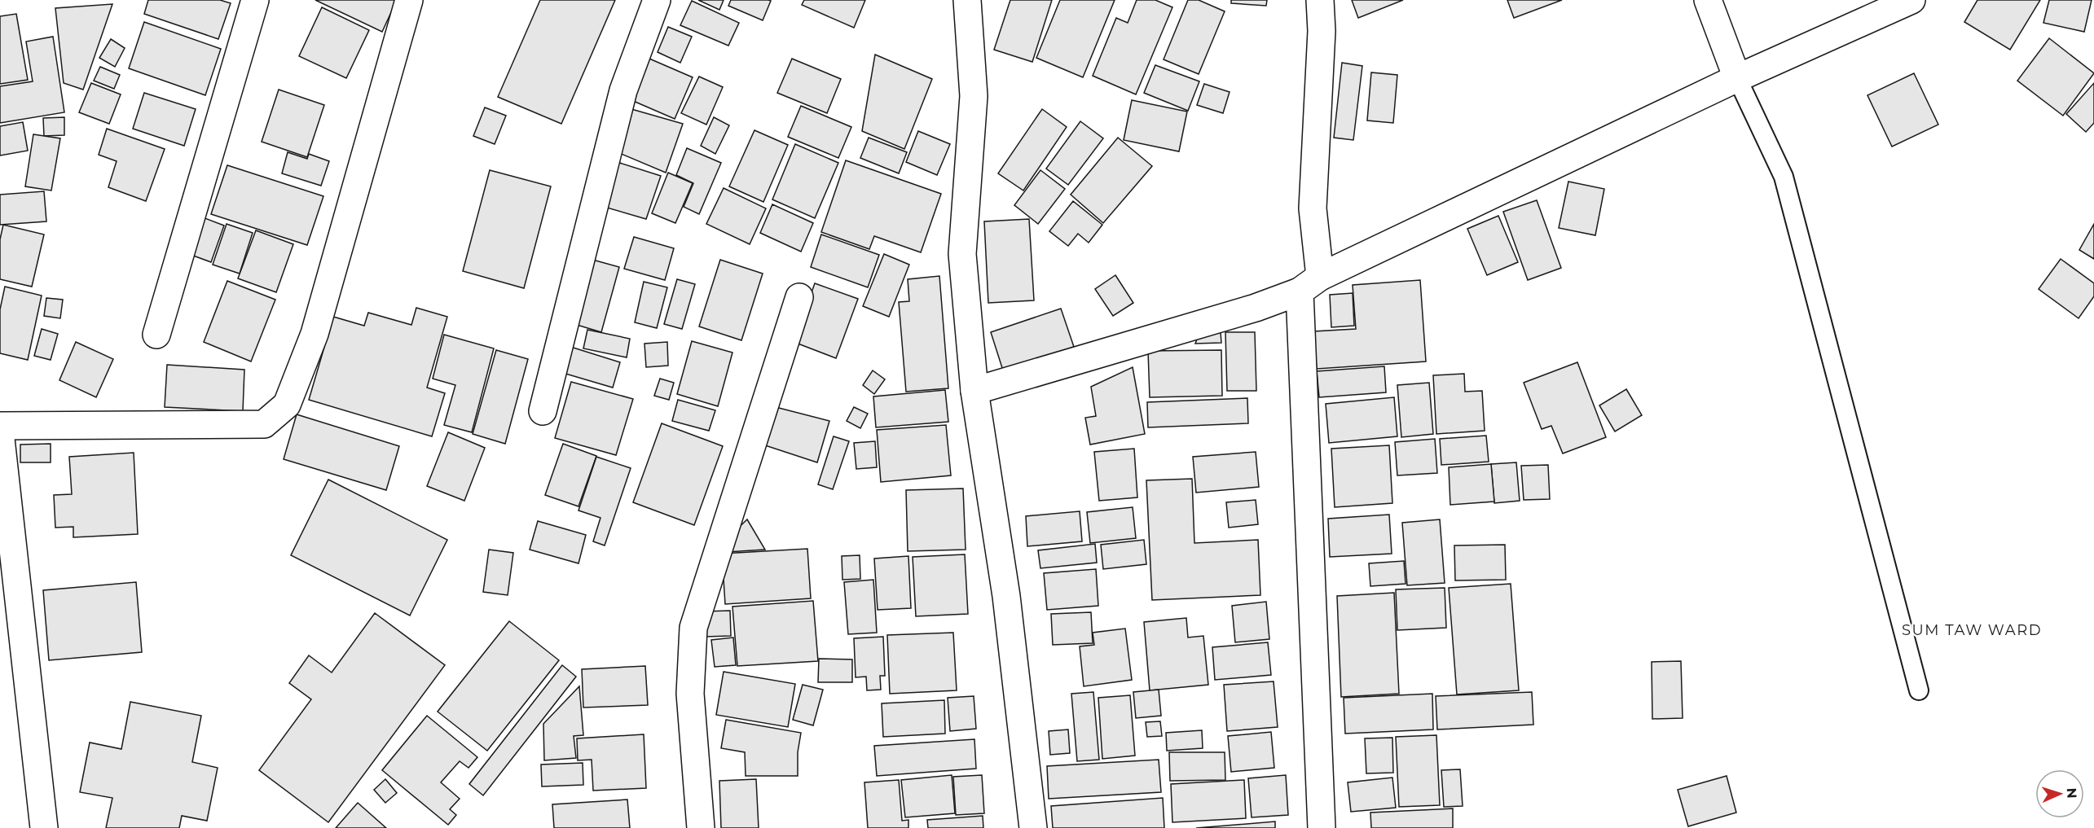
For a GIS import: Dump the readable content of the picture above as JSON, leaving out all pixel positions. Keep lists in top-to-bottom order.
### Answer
{
  "districts": ["SUM TAW WARD"],
  "north": "right"
}
